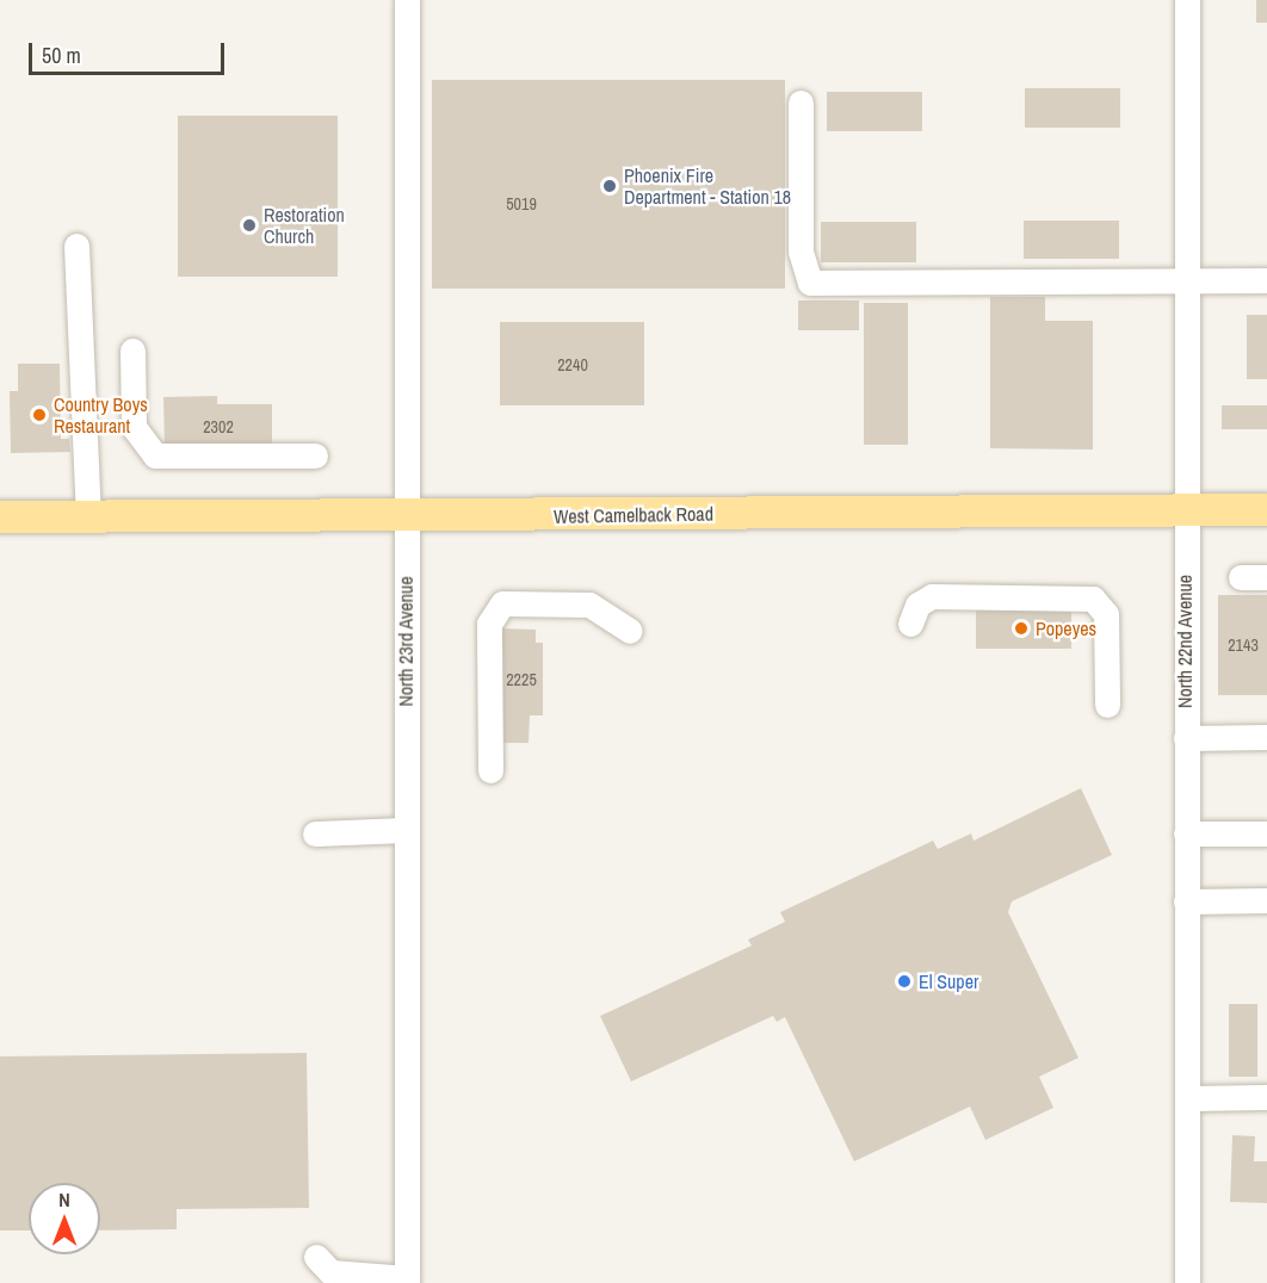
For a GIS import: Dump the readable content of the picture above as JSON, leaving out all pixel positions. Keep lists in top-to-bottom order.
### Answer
{
  "streets": {
    "main road": ["West Camelback Road"],
    "street": ["North 23rd Avenue", "North 22nd Avenue"]
  },
  "crossings": [
    ["West Camelback Road", "North 23rd Avenue"],
    ["West Camelback Road", "North 22nd Avenue"]
  ],
  "places": [
    "Phoenix Fire Department - Station 18",
    "Restoration Church",
    "Country Boys Restaurant",
    "Popeyes",
    "El Super"
  ],
  "house_numbers": [
    "5019",
    "2240",
    "2302",
    "2143",
    "2225"
  ],
  "scale_bar": "50 m",
  "north": "top"
}
